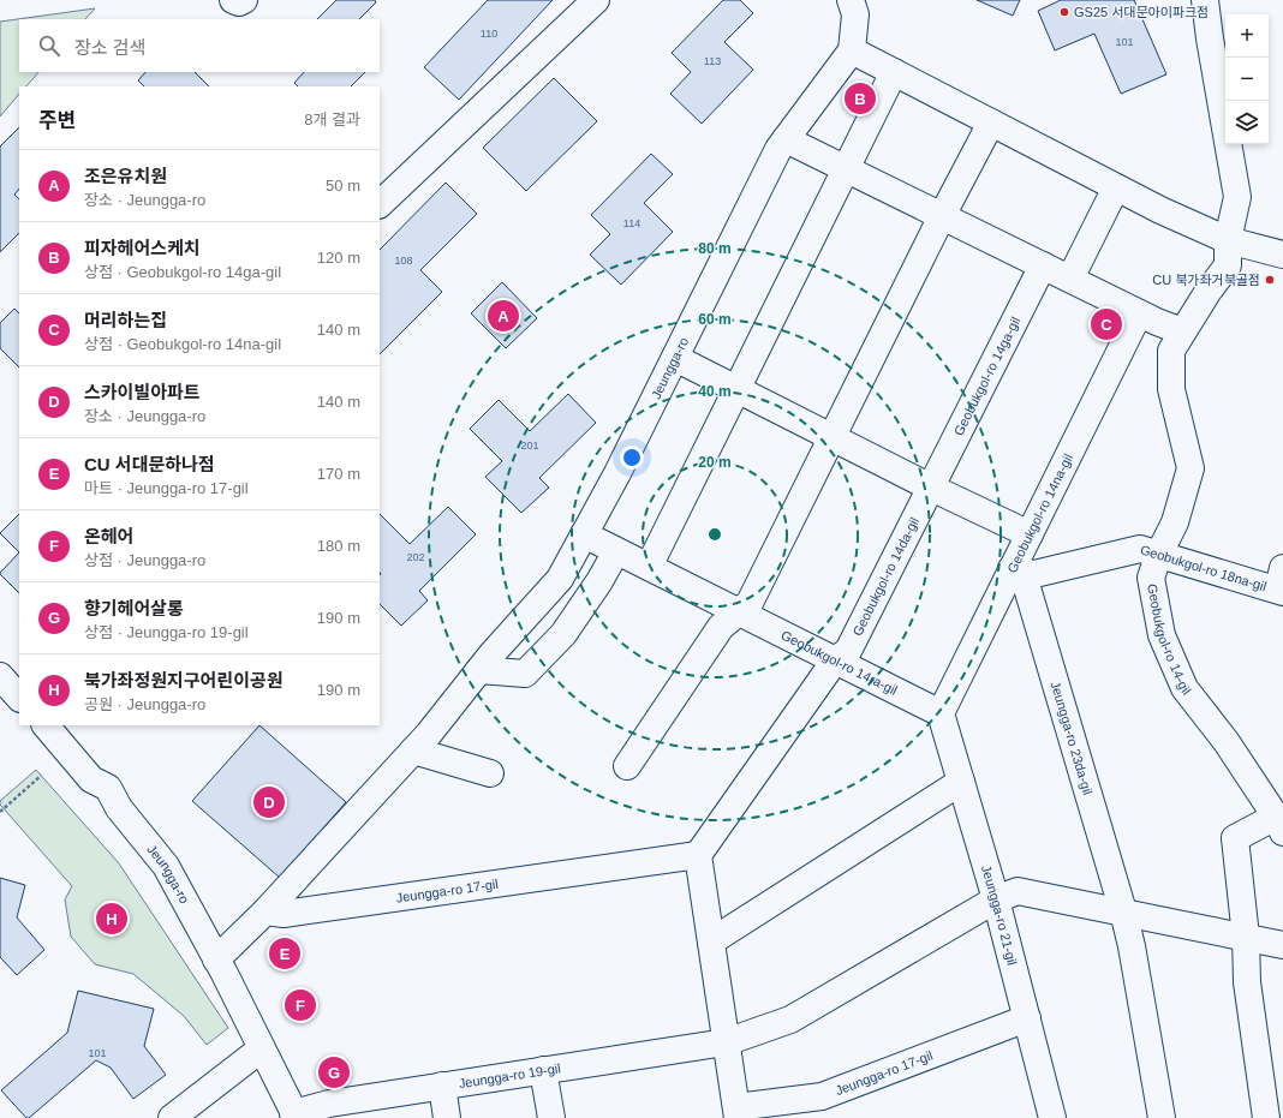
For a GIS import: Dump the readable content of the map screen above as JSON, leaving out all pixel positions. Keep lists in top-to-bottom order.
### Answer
{
  "streets": {
    "street": [
      "Jeungga-ro",
      "Geobukgol-ro 14ga-gil",
      "Geobukgol-ro 14na-gil",
      "Geobukgol-ro 18na-gil",
      "Geobukgol-ro 14da-gil",
      "Geobukgol-ro 14-gil",
      "Geobukgol-ro 14ra-gil",
      "Jeungga-ro 23da-gil",
      "Jeungga-ro 17-gil",
      "Jeungga-ro 21-gil",
      "Jeungga-ro 19-gil"
    ]
  },
  "crossings": [
    ["Jeungga-ro", "Geobukgol-ro 14ra-gil"],
    ["Jeungga-ro", "Jeungga-ro 17-gil"],
    ["Jeungga-ro", "Jeungga-ro 19-gil"],
    ["Geobukgol-ro 14ga-gil", "Geobukgol-ro 14da-gil"],
    ["Geobukgol-ro 14na-gil", "Geobukgol-ro 18na-gil"],
    ["Geobukgol-ro 14na-gil", "Geobukgol-ro 14ra-gil"],
    ["Geobukgol-ro 14na-gil", "Jeungga-ro 23da-gil"],
    ["Geobukgol-ro 14na-gil", "Jeungga-ro 21-gil"],
    ["Geobukgol-ro 18na-gil", "Geobukgol-ro 14-gil"],
    ["Geobukgol-ro 18na-gil", "Jeungga-ro 23da-gil"],
    ["Geobukgol-ro 14da-gil", "Geobukgol-ro 14ra-gil"],
    ["Geobukgol-ro 14ra-gil", "Jeungga-ro 21-gil"],
    ["Jeungga-ro 17-gil", "Jeungga-ro 21-gil"],
    ["Jeungga-ro 17-gil", "Jeungga-ro 19-gil"]
  ],
  "places": ["GS25 서대문아이파크점", "CU 북가좌거북골점"],
  "house_numbers": [
    "110",
    "101",
    "113",
    "114",
    "108",
    "201",
    "202",
    "101"
  ],
  "page": {
    "map_buttons": ["+", "−"],
    "search": "장소 검색",
    "pins": [
      "B",
      "A",
      "C",
      "D",
      "H",
      "E",
      "F",
      "G"
    ],
    "heading": ["주변", "8개 결과"],
    "list": [
      {
        "mark": "A",
        "name": "조은유치원",
        "note": "장소 · Jeungga-ro",
        "value": "50 m"
      },
      {
        "mark": "B",
        "name": "피자헤어스케치",
        "note": "상점 · Geobukgol-ro 14ga-gil",
        "value": "120 m"
      },
      {
        "mark": "C",
        "name": "머리하는집",
        "note": "상점 · Geobukgol-ro 14na-gil",
        "value": "140 m"
      },
      {
        "mark": "D",
        "name": "스카이빌아파트",
        "note": "장소 · Jeungga-ro",
        "value": "140 m"
      },
      {
        "mark": "E",
        "name": "CU 서대문하나점",
        "note": "마트 · Jeungga-ro 17-gil",
        "value": "170 m"
      },
      {
        "mark": "F",
        "name": "온헤어",
        "note": "상점 · Jeungga-ro",
        "value": "180 m"
      },
      {
        "mark": "G",
        "name": "향기헤어살롱",
        "note": "상점 · Jeungga-ro 19-gil",
        "value": "190 m"
      },
      {
        "mark": "H",
        "name": "북가좌정원지구어린이공원",
        "note": "공원 · Jeungga-ro",
        "value": "190 m"
      }
    ]
  },
  "rings": [
    "80 m",
    "60 m",
    "40 m",
    "20 m"
  ]
}
